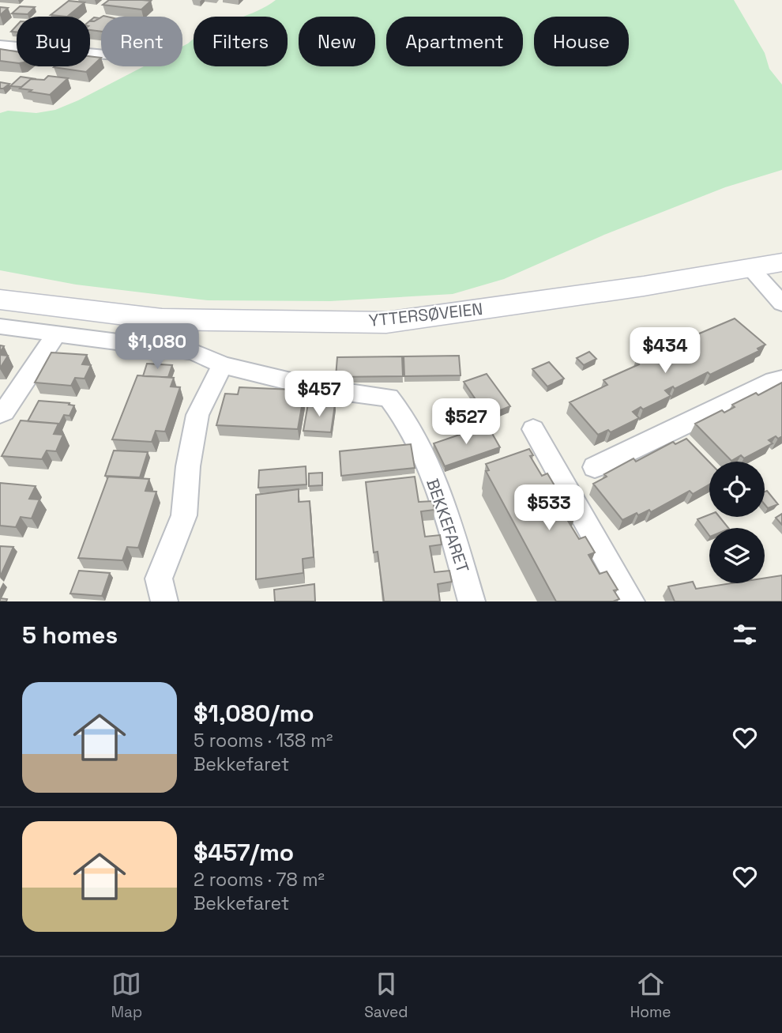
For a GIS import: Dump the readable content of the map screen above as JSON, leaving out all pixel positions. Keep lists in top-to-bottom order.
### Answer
{
  "streets": {
    "main road": ["YTTERSØVEIEN"],
    "street": ["BEKKEFARET"]
  },
  "page": {
    "chip": [
      "Buy",
      "Rent",
      "Filters",
      "New",
      "Apartment",
      "House"
    ],
    "price": [
      "$1,080",
      "$434",
      "$457",
      "$527",
      "$533"
    ],
    "heading": "5 homes",
    "list": [
      {
        "name": "$1,080/mo",
        "note": "5 rooms · 138 m² · Bekkefaret"
      },
      {
        "name": "$457/mo",
        "note": "2 rooms · 78 m² · Bekkefaret"
      }
    ],
    "tabs": ["Map", "Saved", "Home"]
  }
}
